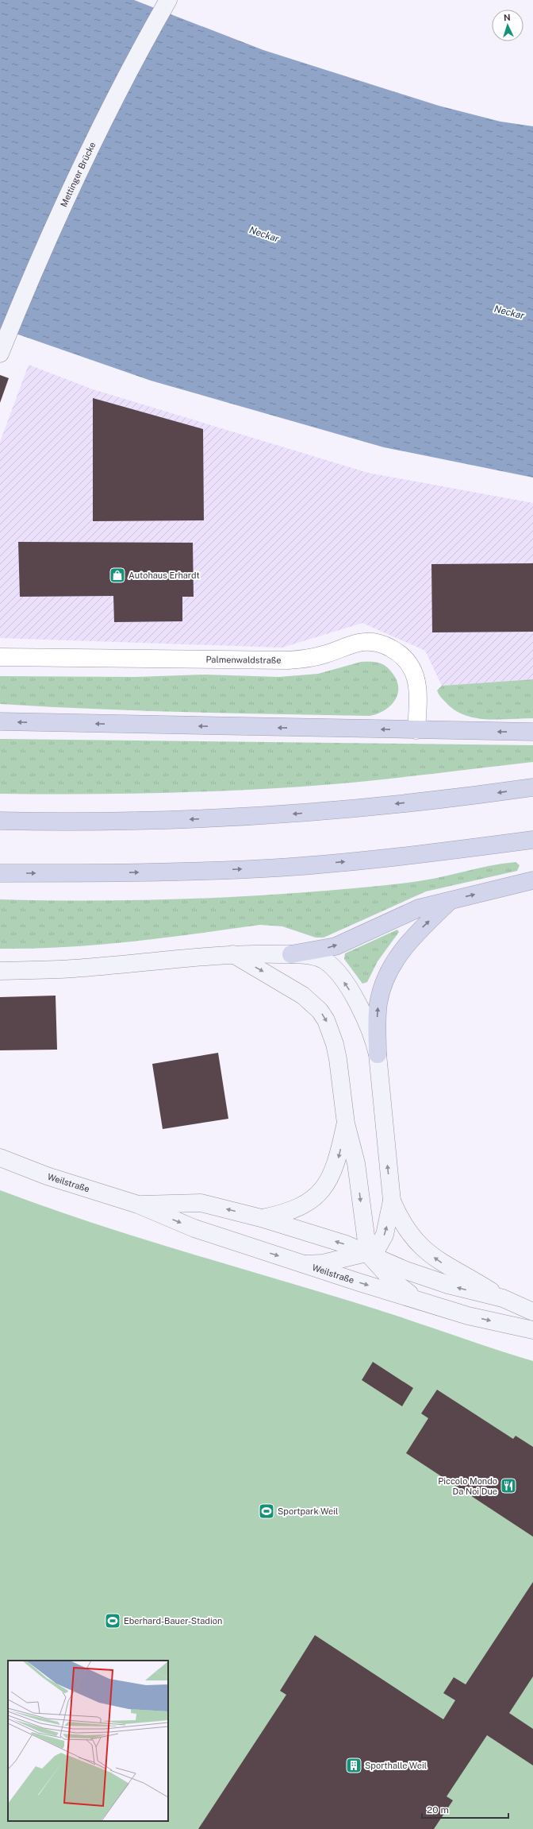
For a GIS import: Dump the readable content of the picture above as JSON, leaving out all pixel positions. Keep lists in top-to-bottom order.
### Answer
{
  "streets": {
    "main road": ["Mettinger Brücke", "Weilstraße"],
    "street": ["Palmenwaldstraße"]
  },
  "water": ["Neckar"],
  "places": {
    "shop": ["Autohaus Erhardt"],
    "restaurant": ["Piccolo Mondo Da Noi Due"],
    "sports": ["Sportpark Weil", "Eberhard-Bauer-Stadion"],
    "building": ["Sporthalle Weil"]
  },
  "scale_bar": "20 m",
  "north": "top"
}
